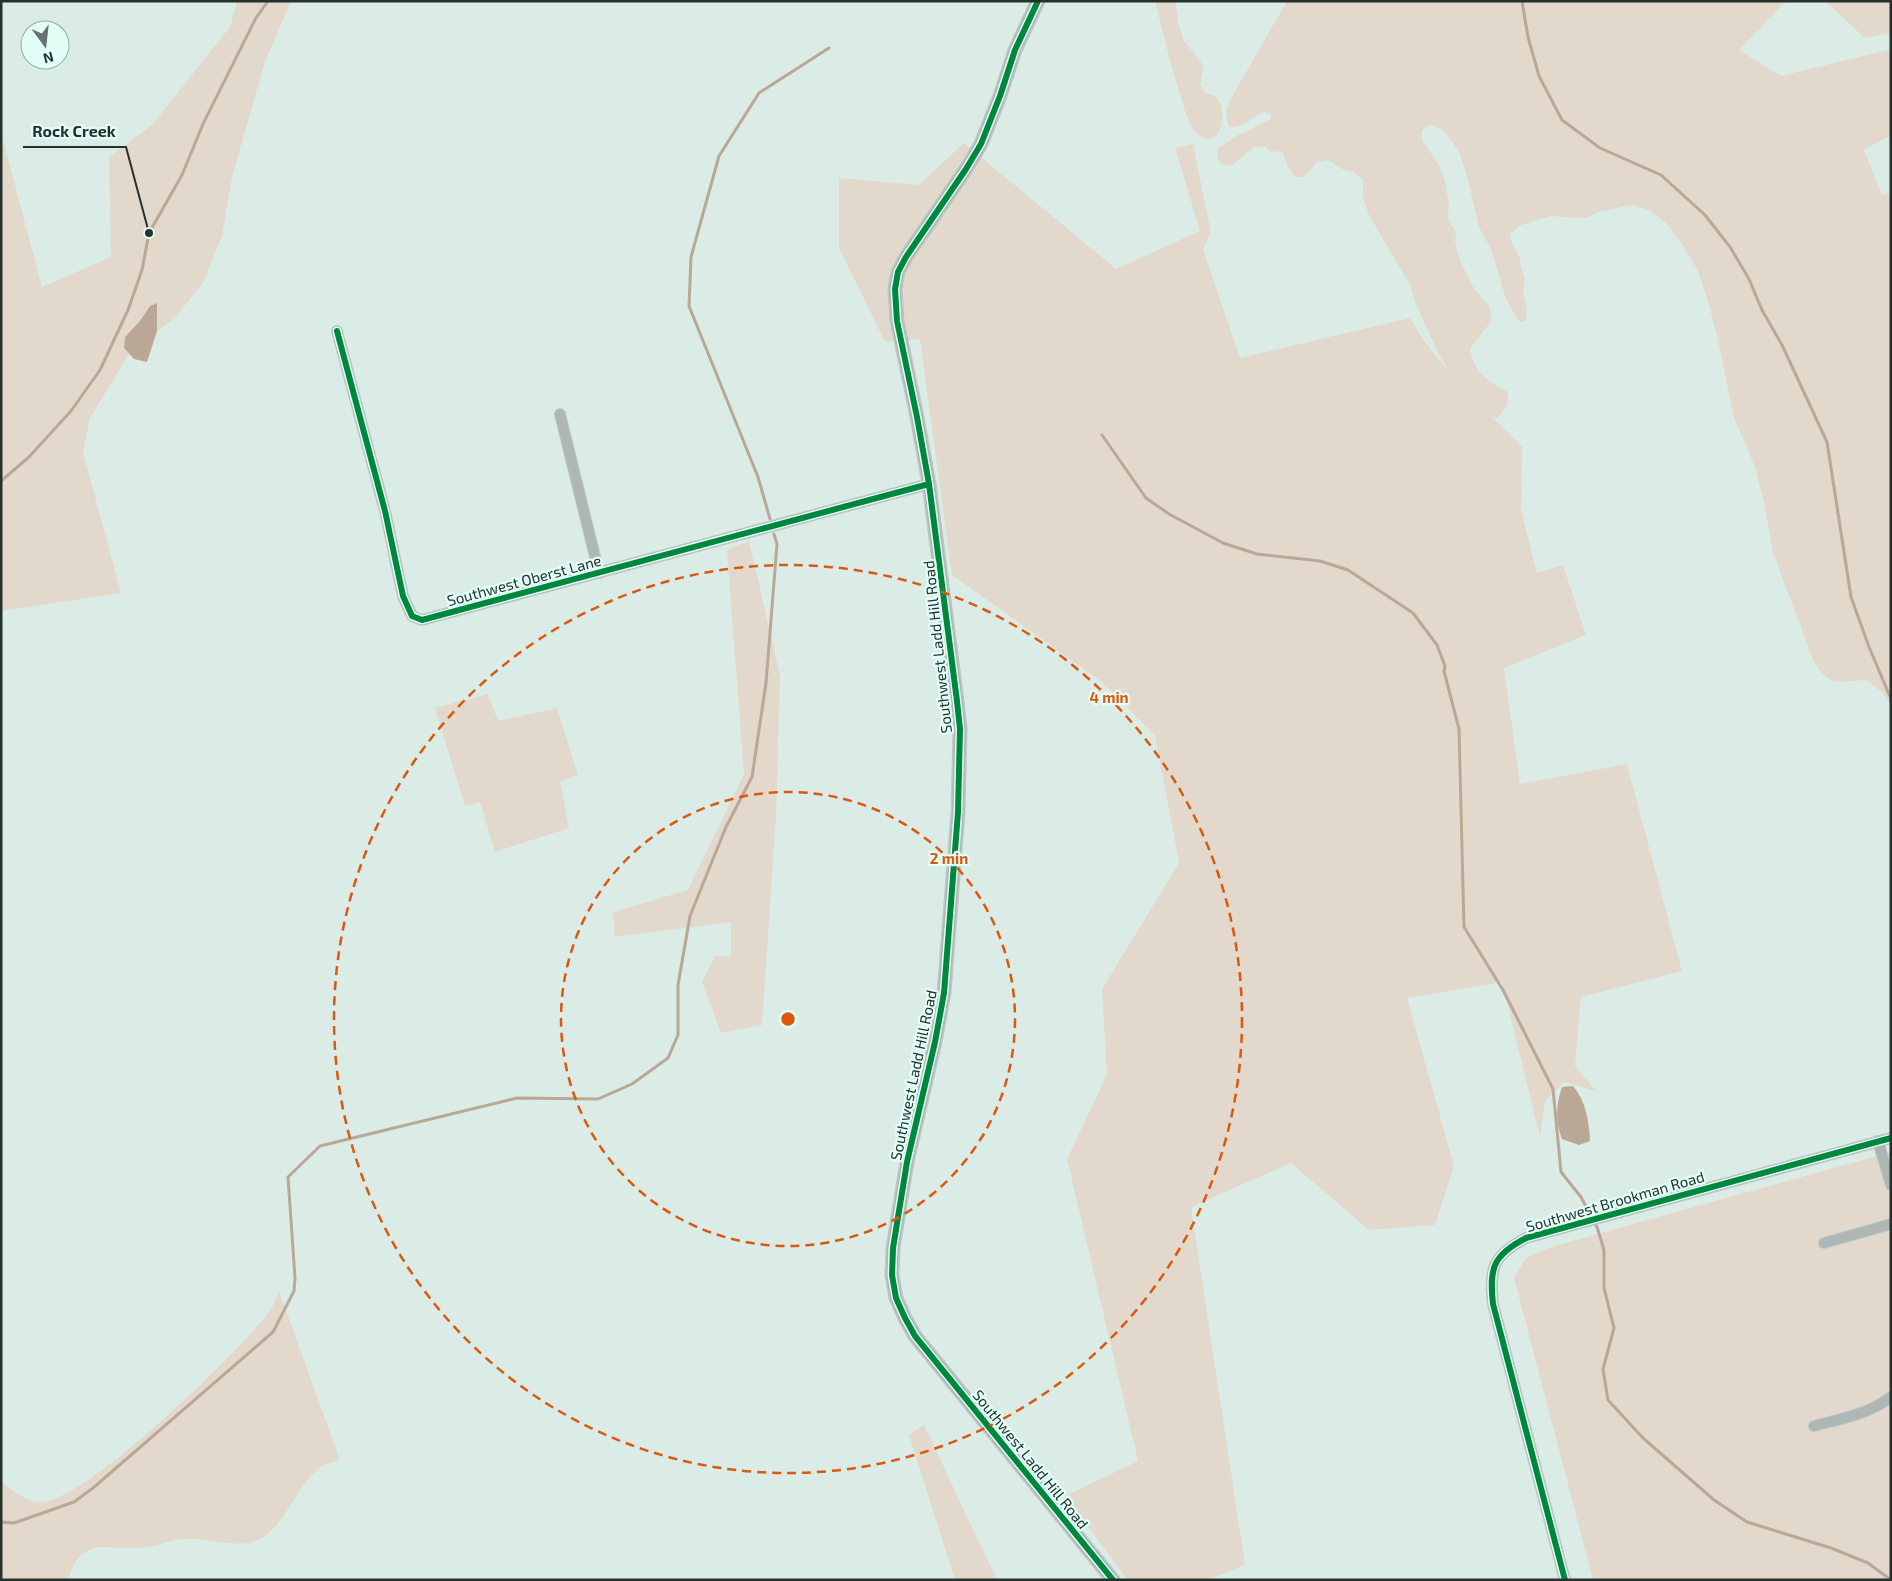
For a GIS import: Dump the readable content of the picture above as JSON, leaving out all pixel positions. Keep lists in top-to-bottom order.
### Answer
{
  "streets": {
    "street": ["Southwest Oberst Lane", "Southwest Ladd Hill Road", "Southwest Brookman Road"]
  },
  "crossings": [
    ["Southwest Oberst Lane", "Southwest Ladd Hill Road"]
  ],
  "places": ["Rock Creek"],
  "north": "bottom",
  "rings": ["4 min", "2 min"]
}
